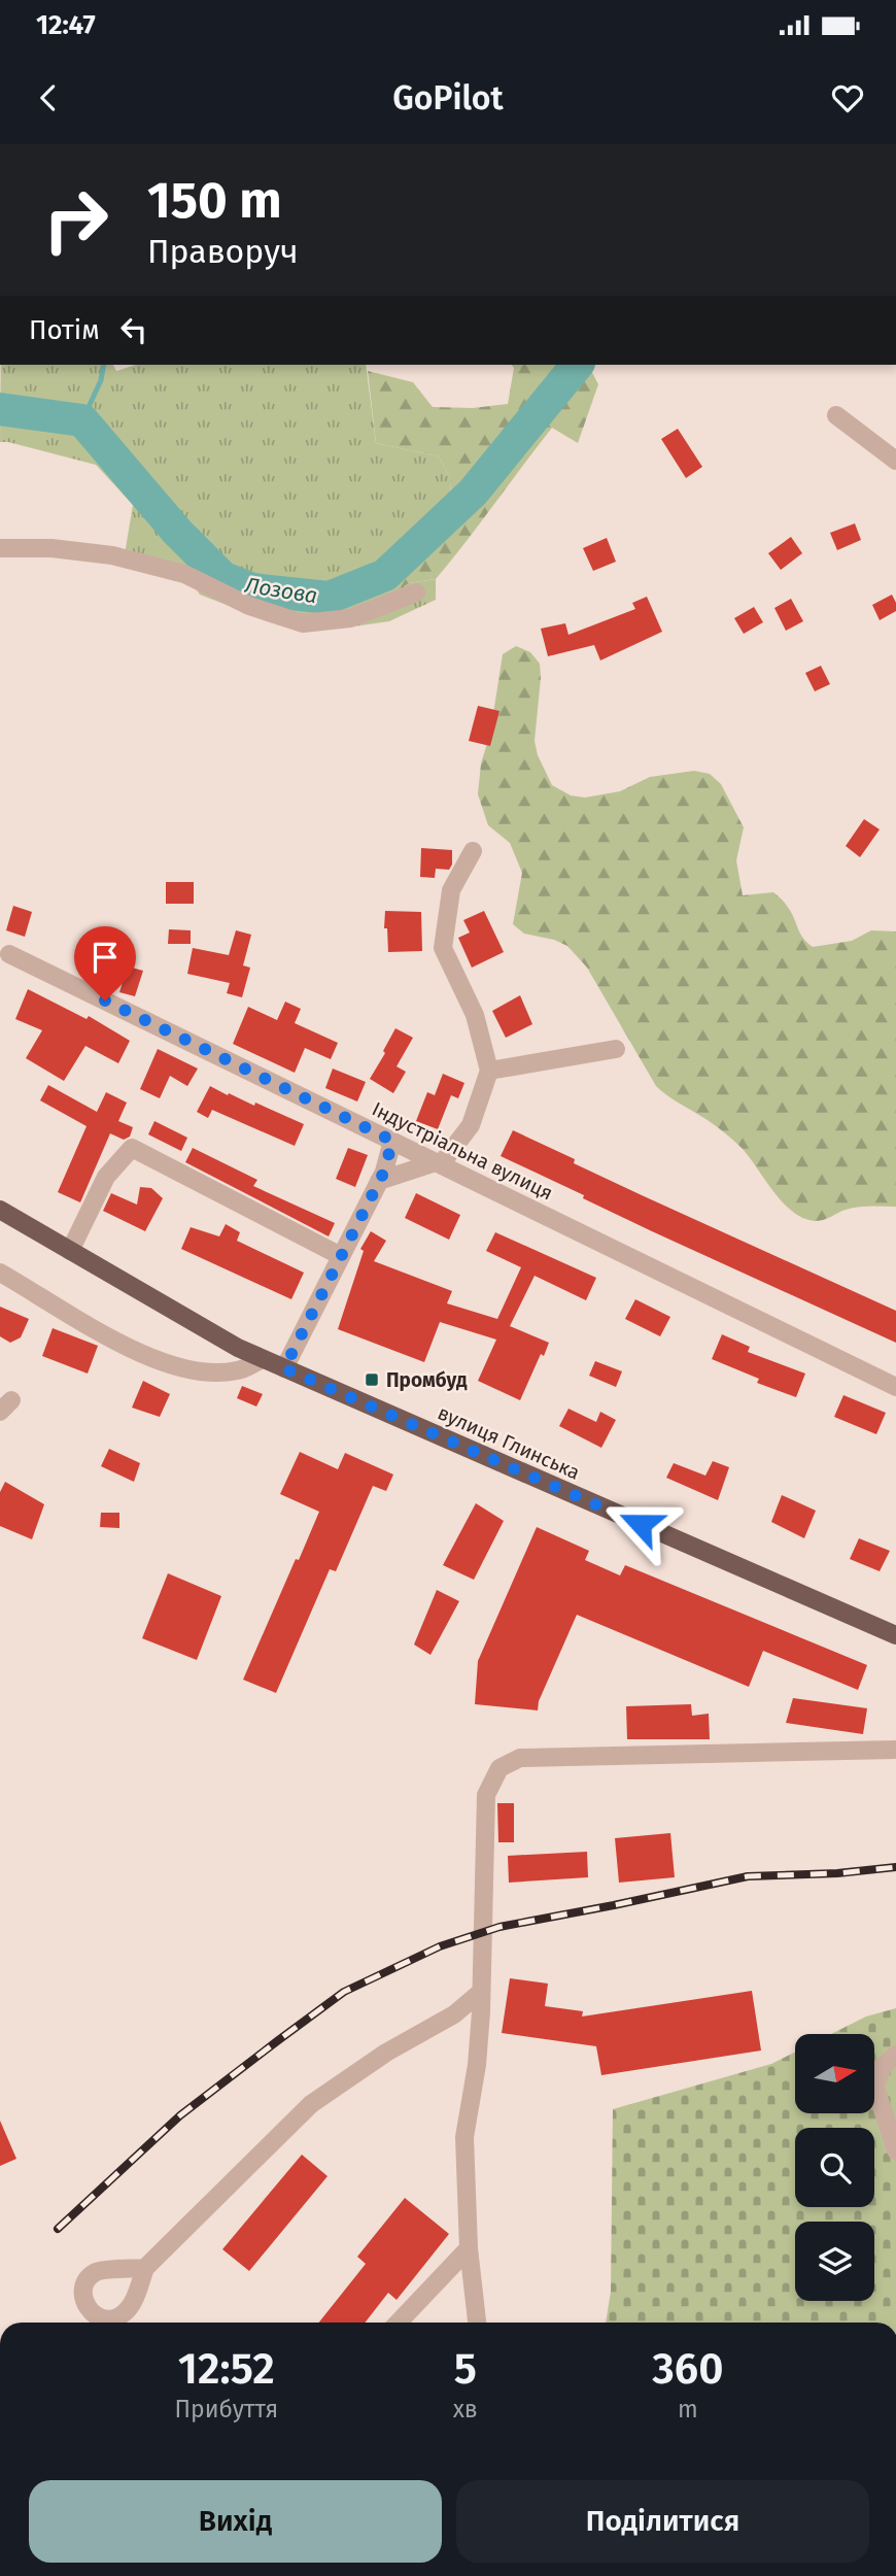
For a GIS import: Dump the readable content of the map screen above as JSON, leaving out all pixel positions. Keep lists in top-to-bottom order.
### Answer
{
  "streets": {
    "main road": ["вулиця Глинська"],
    "street": ["Індустріальна вулиця"]
  },
  "water": ["Лозова"],
  "places": {
    "transit": ["Промбуд"]
  },
  "north": "right",
  "page": {
    "status": "12:47",
    "header": "GoPilot",
    "turn": ["150 m", "Праворуч"],
    "then": "Потім",
    "eta": [
      "12:52",
      "Прибуття",
      "5",
      "хв",
      "360",
      "m"
    ],
    "buttons": ["Вихід", "Поділитися"]
  }
}
